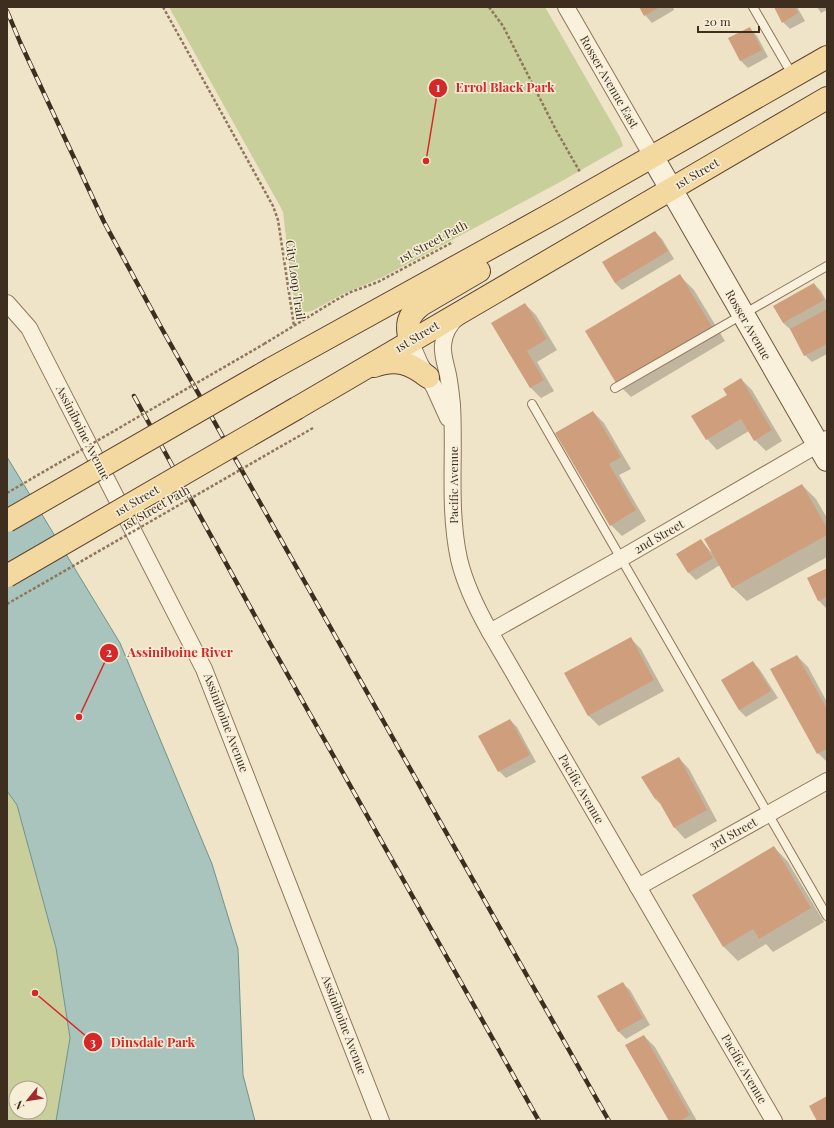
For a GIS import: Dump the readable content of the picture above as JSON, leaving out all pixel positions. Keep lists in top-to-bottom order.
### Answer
{
  "streets": {
    "main road": ["1st Street"],
    "street": [
      "Rosser Avenue East",
      "Rosser Avenue",
      "Assiniboine Avenue",
      "Pacific Avenue",
      "2nd Street",
      "3rd Street"
    ],
    "path": ["1st Street Path", "City Loop Trail"]
  },
  "crossings": [
    ["Rosser Avenue East", "Rosser Avenue"],
    ["1st Street", "Rosser Avenue"],
    ["1st Street", "Pacific Avenue"],
    ["1st Street Path", "City Loop Trail"],
    ["Rosser Avenue", "2nd Street"],
    ["Pacific Avenue", "2nd Street"],
    ["Pacific Avenue", "3rd Street"]
  ],
  "places": ["Errol Black Park", "Assiniboine River", "Dinsdale Park"],
  "scale_bar": "20 m",
  "north": "bottom left"
}
